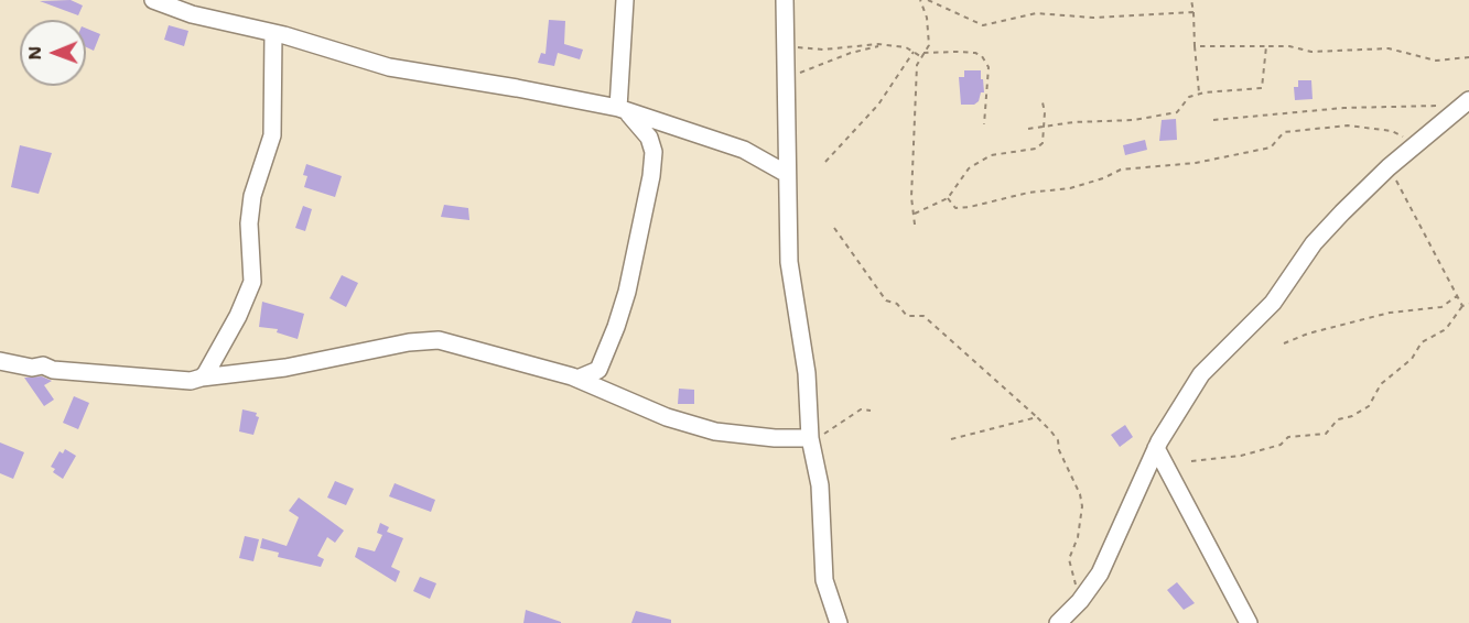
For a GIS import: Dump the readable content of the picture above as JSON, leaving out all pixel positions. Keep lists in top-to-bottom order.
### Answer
{
  "north": "left"
}
